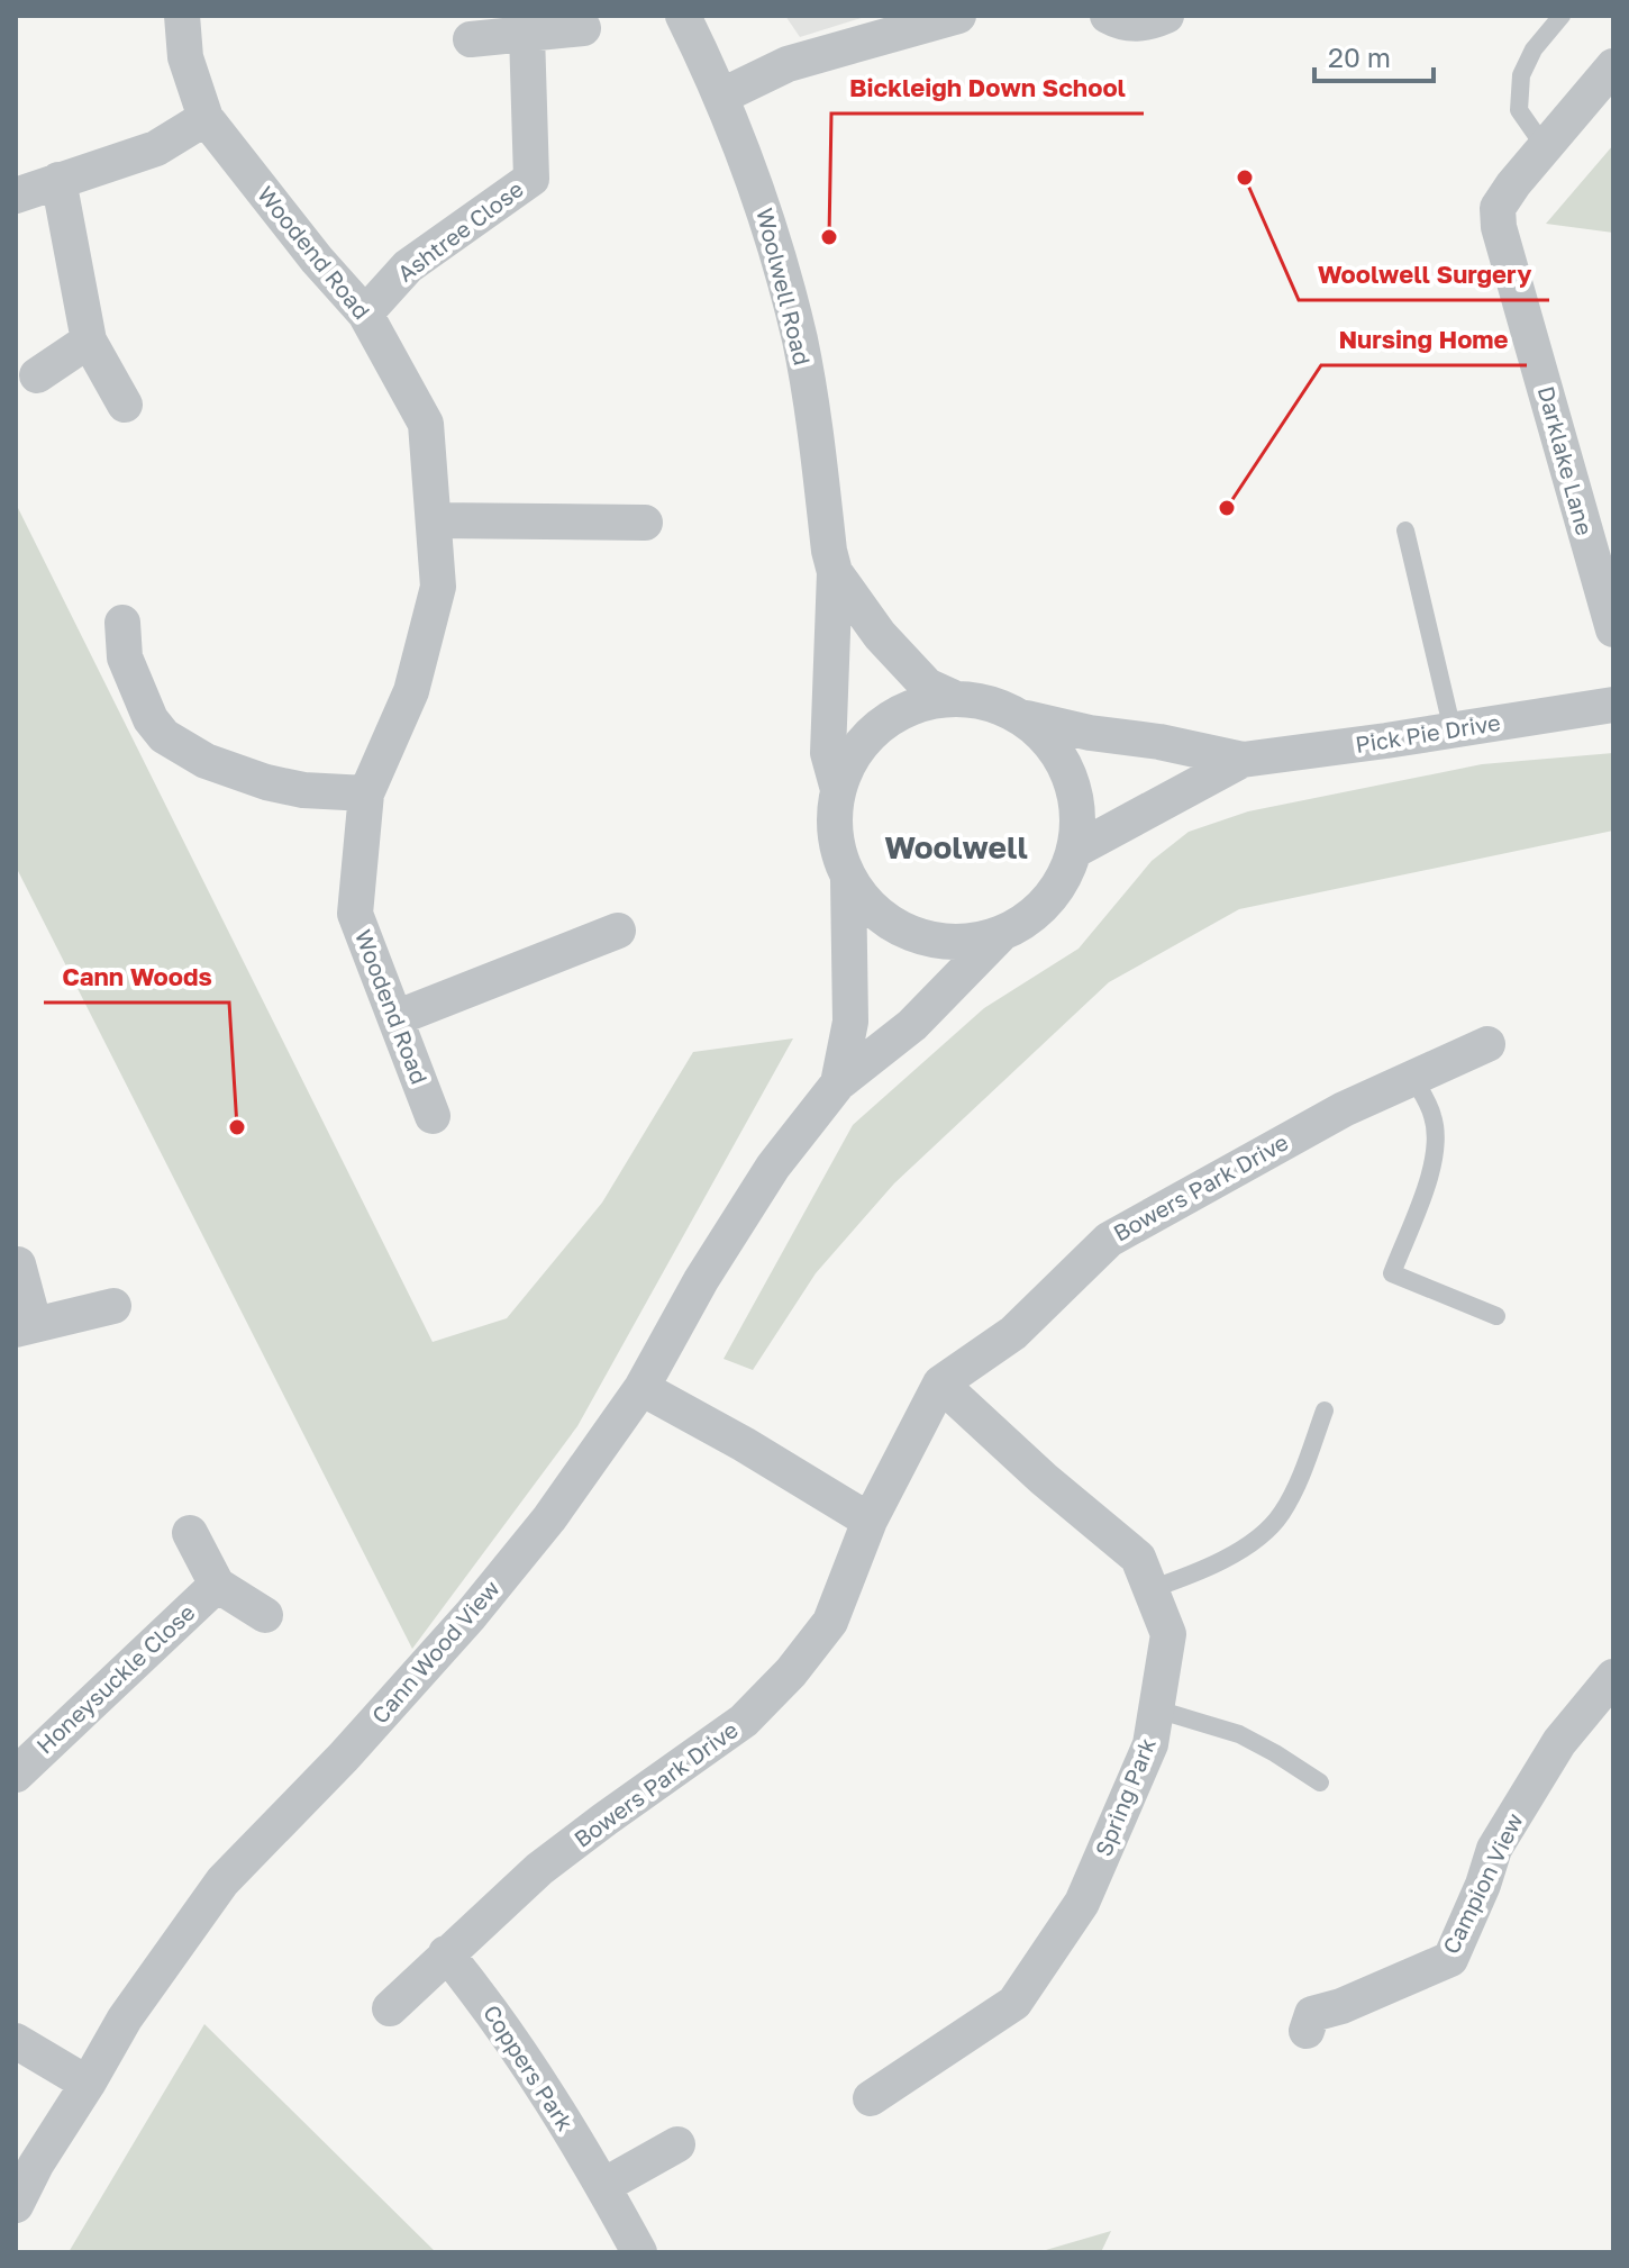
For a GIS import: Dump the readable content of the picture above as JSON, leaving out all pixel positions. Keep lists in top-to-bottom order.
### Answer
{
  "streets": {
    "street": [
      "Ashtree Close",
      "Woodend Road",
      "Woolwell Road",
      "Darklake Lane",
      "Pick Pie Drive",
      "Bowers Park Drive",
      "Cann Wood View",
      "Honeysuckle Close",
      "Spring Park",
      "Campion View",
      "Coppers Park"
    ]
  },
  "crossings": [
    ["Ashtree Close", "Woodend Road"],
    ["Woolwell Road", "Pick Pie Drive"],
    ["Woolwell Road", "Cann Wood View"],
    ["Pick Pie Drive", "Cann Wood View"],
    ["Bowers Park Drive", "Spring Park"],
    ["Bowers Park Drive", "Coppers Park"]
  ],
  "districts": ["Woolwell"],
  "places": [
    "Woolwell Surgery",
    "Bickleigh Down School",
    "Nursing Home",
    "Cann Woods"
  ],
  "scale_bar": "20 m"
}
